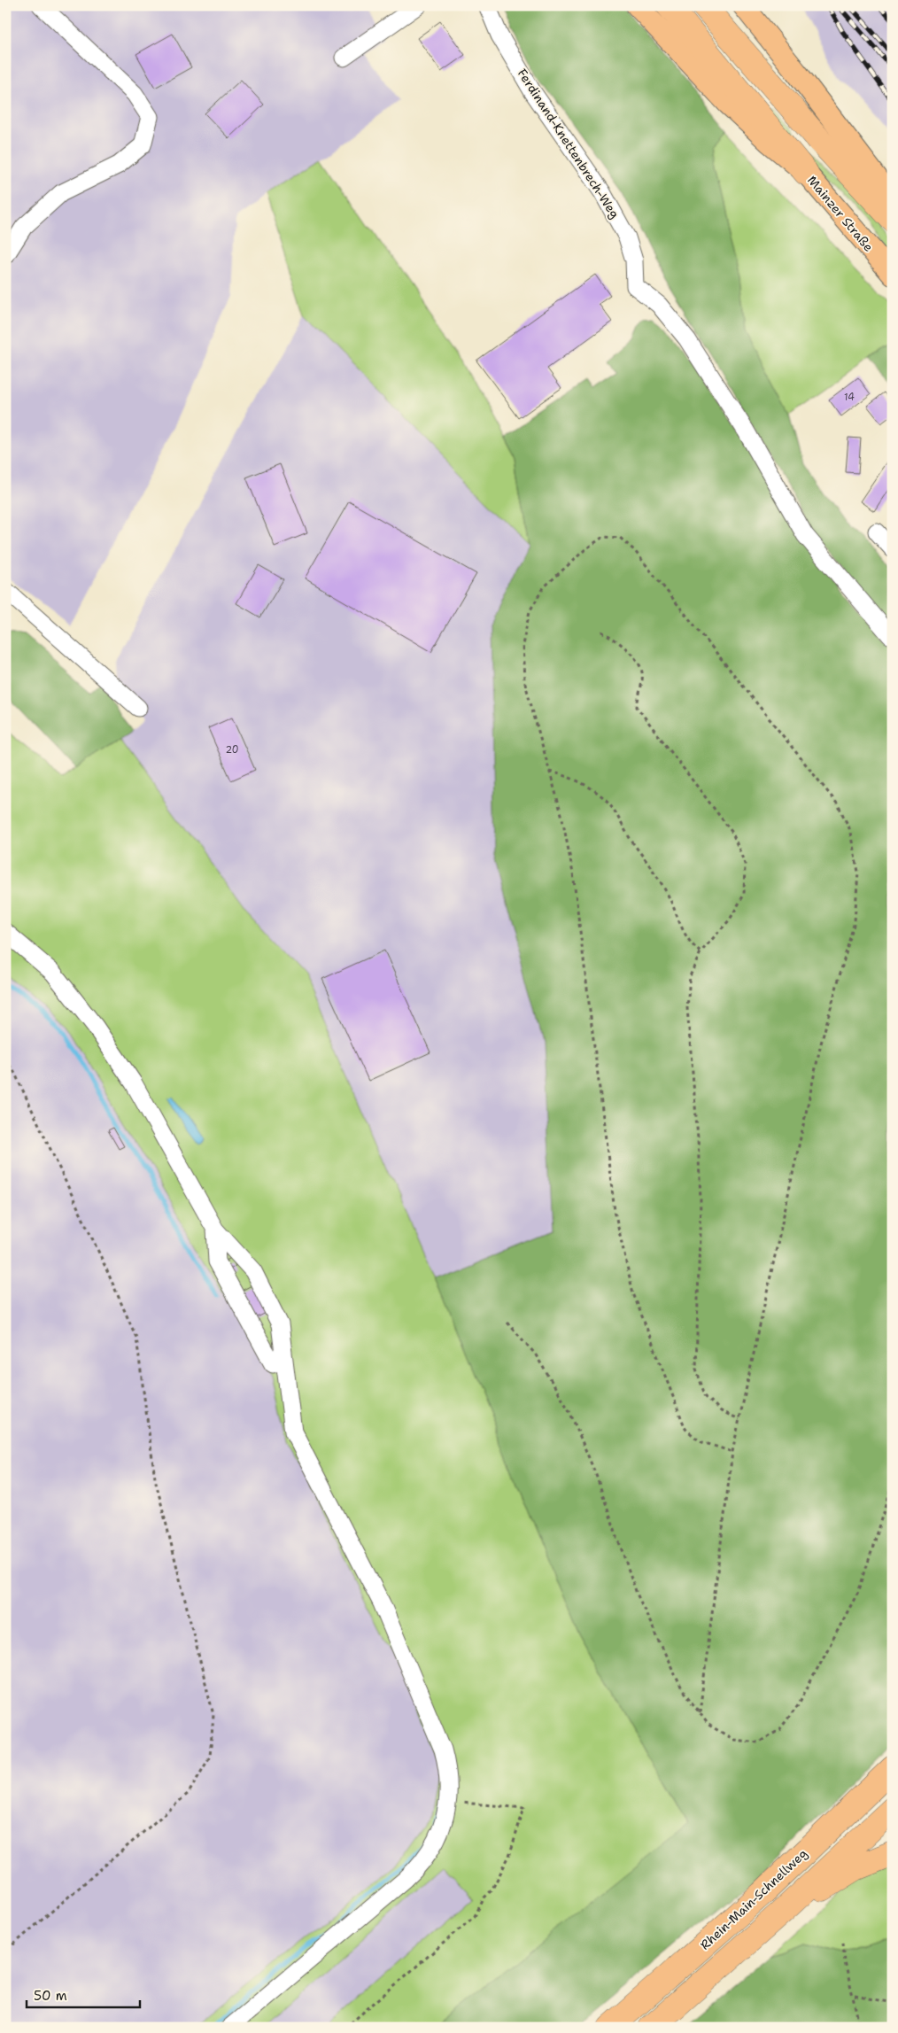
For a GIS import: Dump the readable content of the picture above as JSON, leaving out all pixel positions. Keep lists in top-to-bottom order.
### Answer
{
  "streets": {
    "highway": ["Rhein-Main-Schnellweg"],
    "main road": ["Mainzer Straße"],
    "street": ["Ferdinand-Knettenbrech-Weg"]
  },
  "house_numbers": ["14", "20"],
  "scale_bar": "50 m"
}
